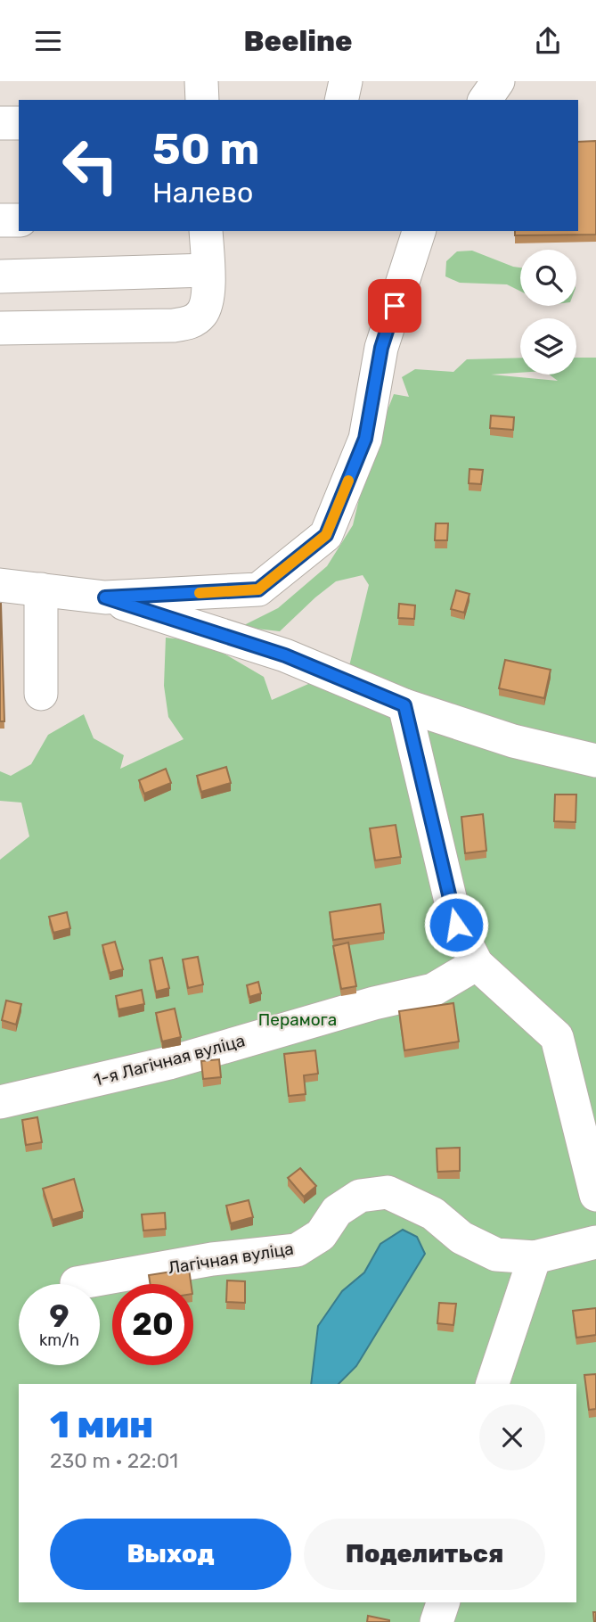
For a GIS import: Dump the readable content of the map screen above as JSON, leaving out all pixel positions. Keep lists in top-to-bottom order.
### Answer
{
  "streets": {
    "lane": ["1-я Лагічная вуліца", "Лагічная вуліца"]
  },
  "parks": ["Перамога"],
  "page": {
    "header": "Beeline",
    "turn": ["50 m", "Налево"],
    "speed": "9 km/h",
    "limit": "20",
    "heading": ["1 мин", "230 m · 22:01"],
    "buttons": ["Выход", "Поделиться"]
  }
}
